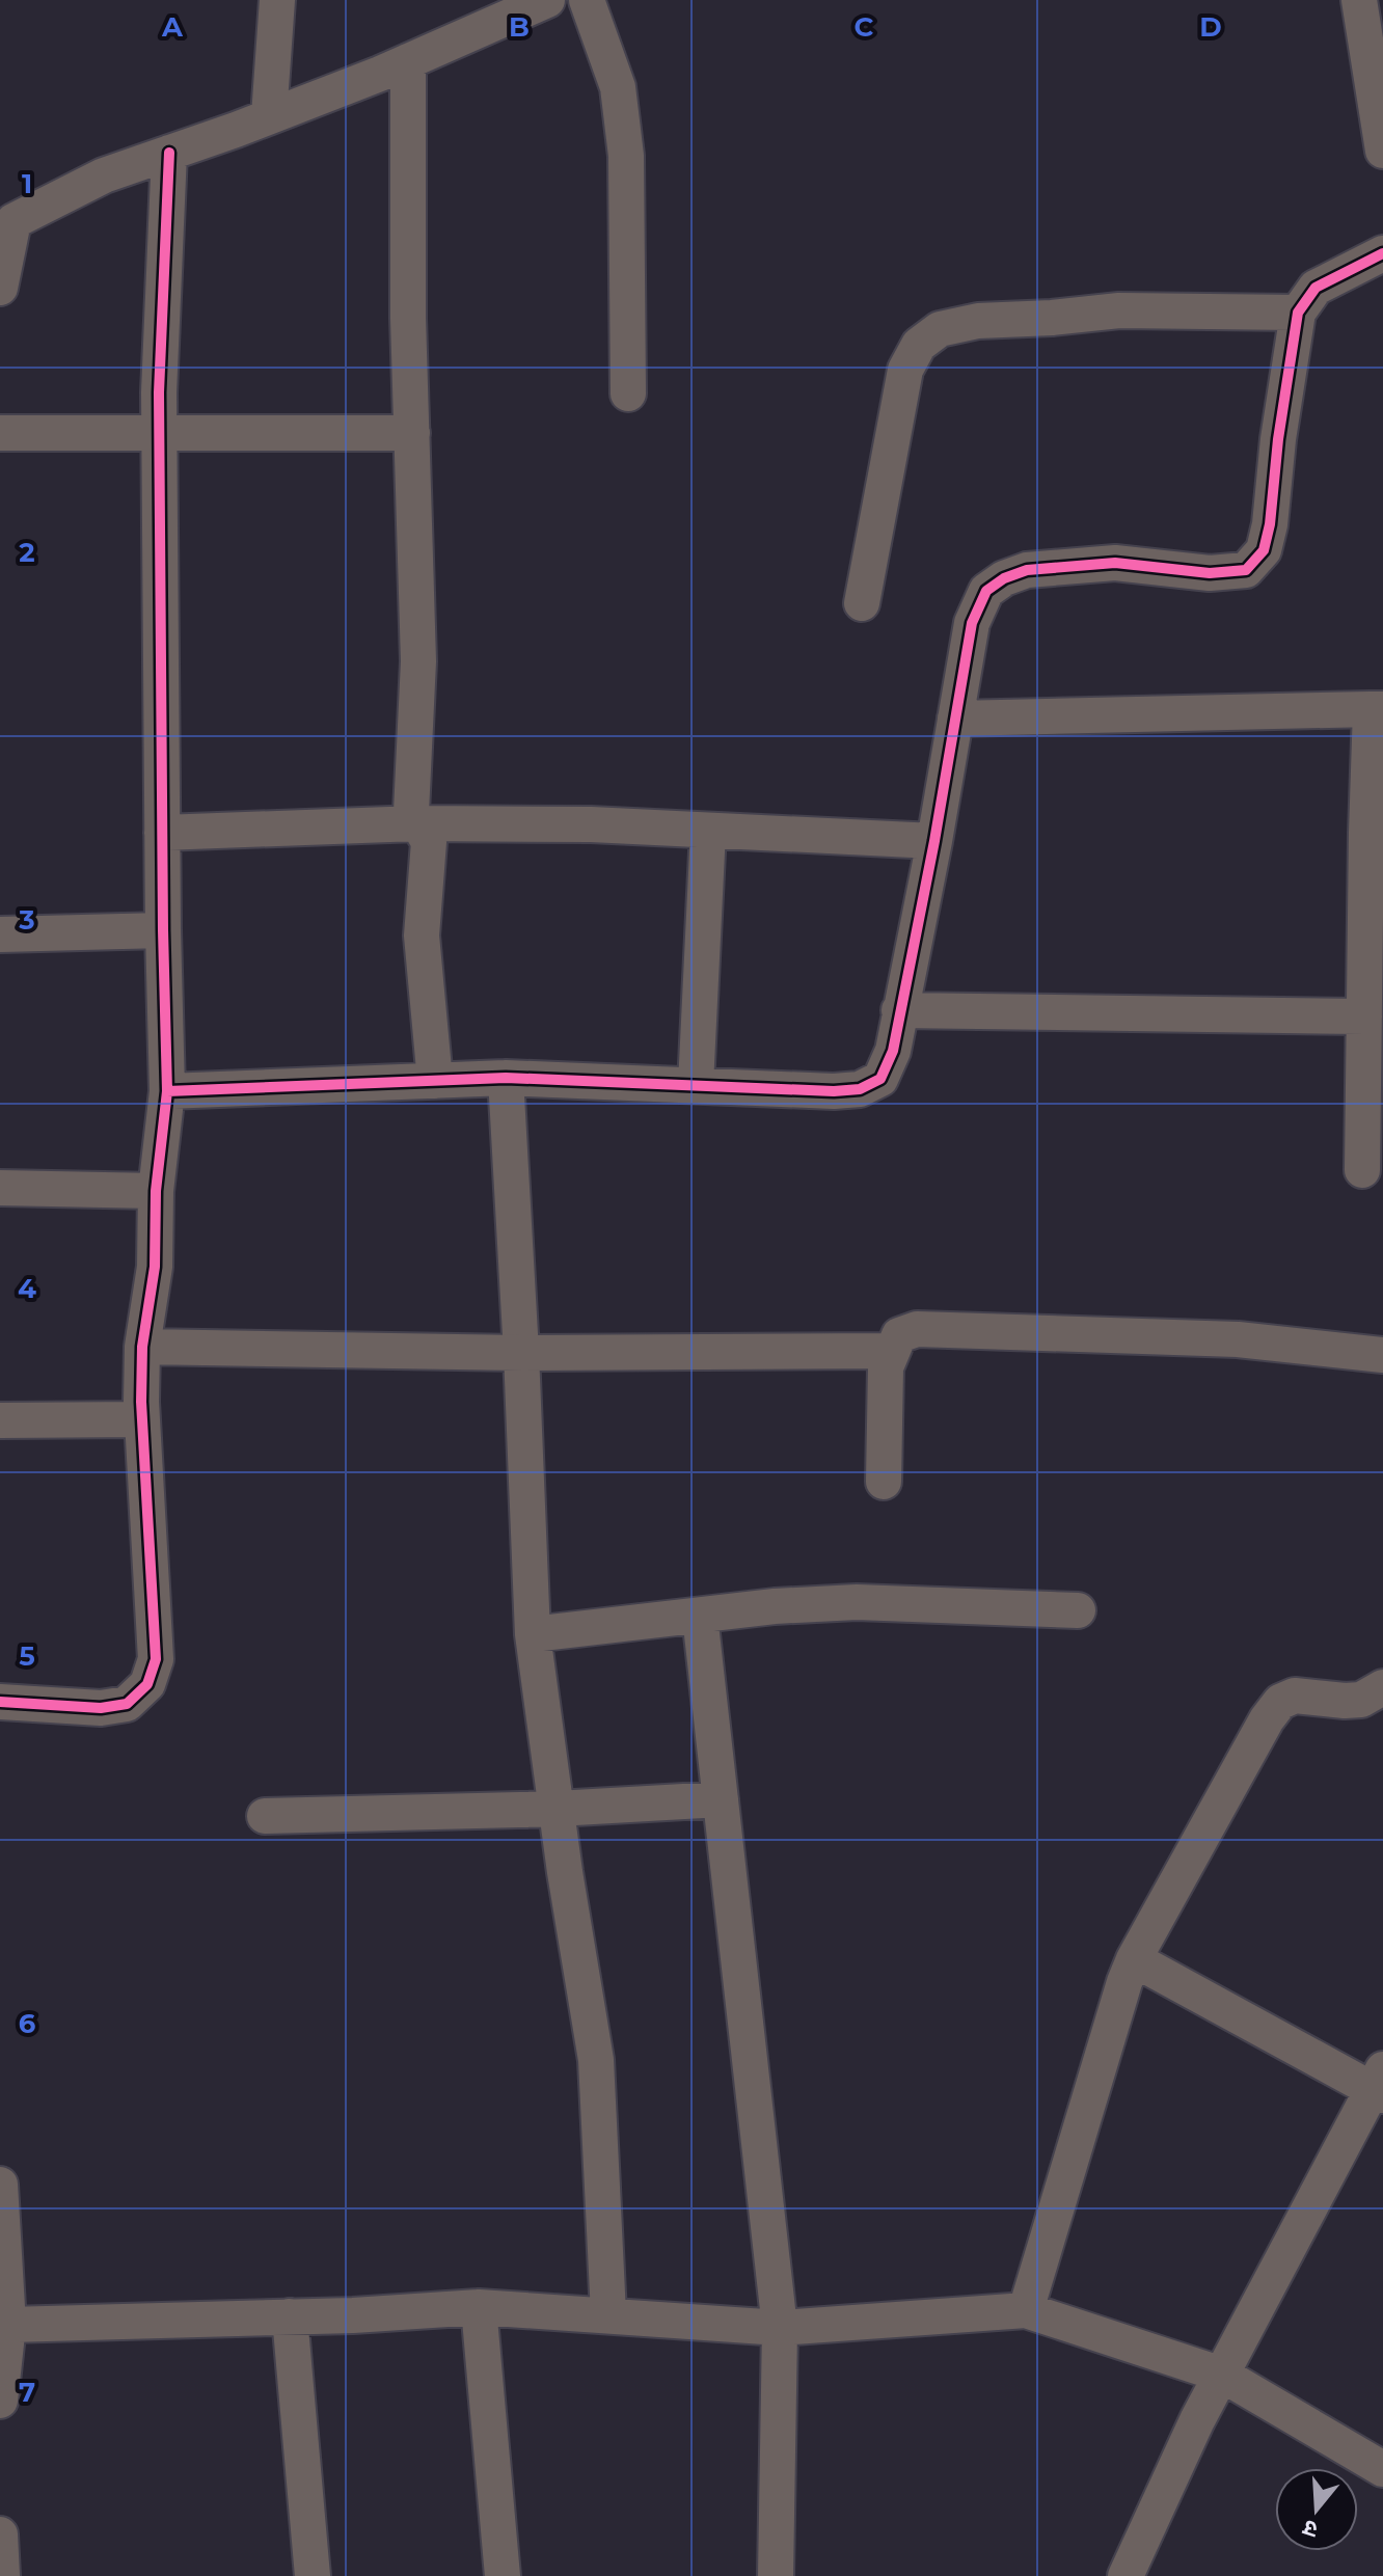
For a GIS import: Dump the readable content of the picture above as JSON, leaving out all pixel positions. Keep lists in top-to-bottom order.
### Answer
{
  "north": "bottom",
  "grid": {
    "columns": [
      "A",
      "B",
      "C",
      "D"
    ],
    "rows": [
      "1",
      "2",
      "3",
      "4",
      "5",
      "6",
      "7"
    ]
  }
}
